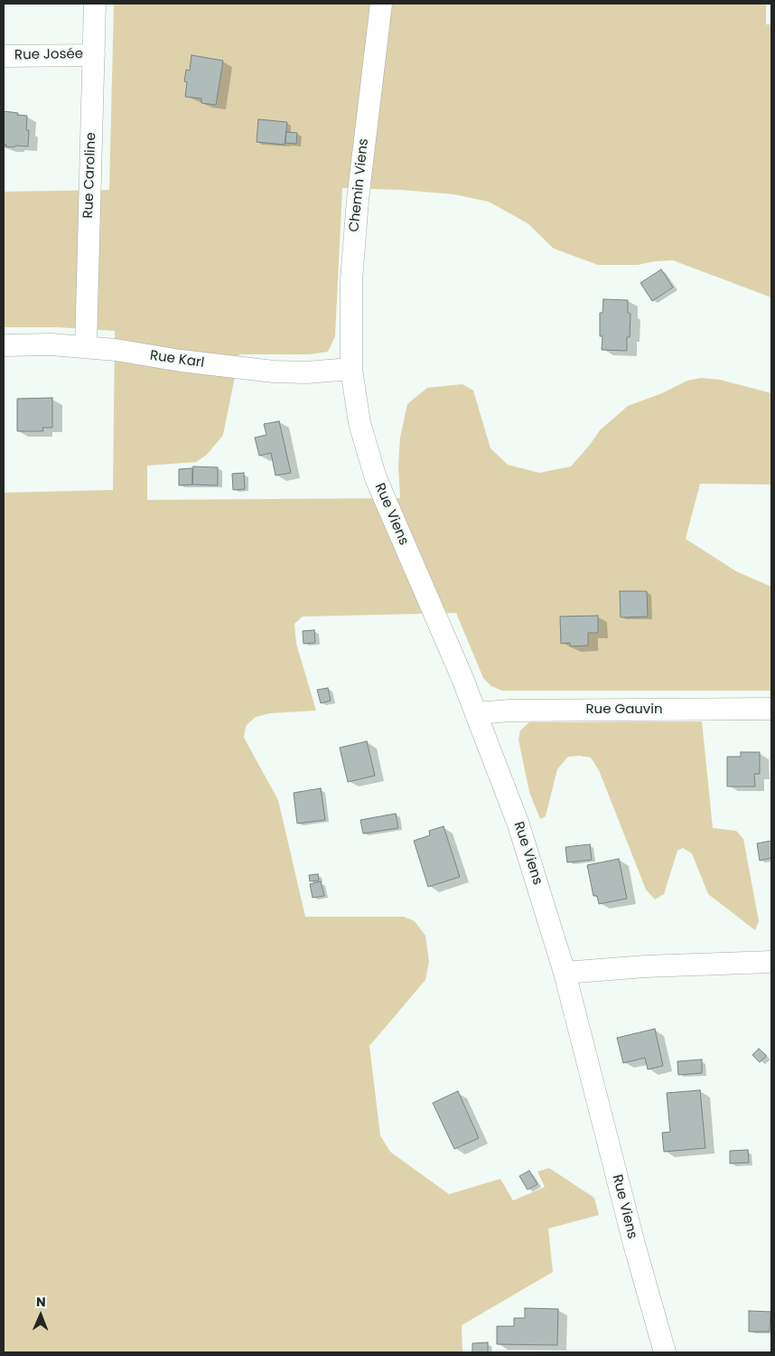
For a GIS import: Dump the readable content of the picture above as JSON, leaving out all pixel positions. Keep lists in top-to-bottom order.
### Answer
{
  "streets": {
    "street": [
      "Rue Josée",
      "Rue Caroline",
      "Chemin Viens",
      "Rue Karl",
      "Rue Viens",
      "Rue Gauvin"
    ]
  },
  "crossings": [
    ["Rue Josée", "Rue Caroline"],
    ["Rue Caroline", "Rue Karl"],
    ["Chemin Viens", "Rue Karl"],
    ["Chemin Viens", "Rue Viens"],
    ["Rue Karl", "Rue Viens"],
    ["Rue Viens", "Rue Gauvin"]
  ],
  "north": "top"
}
